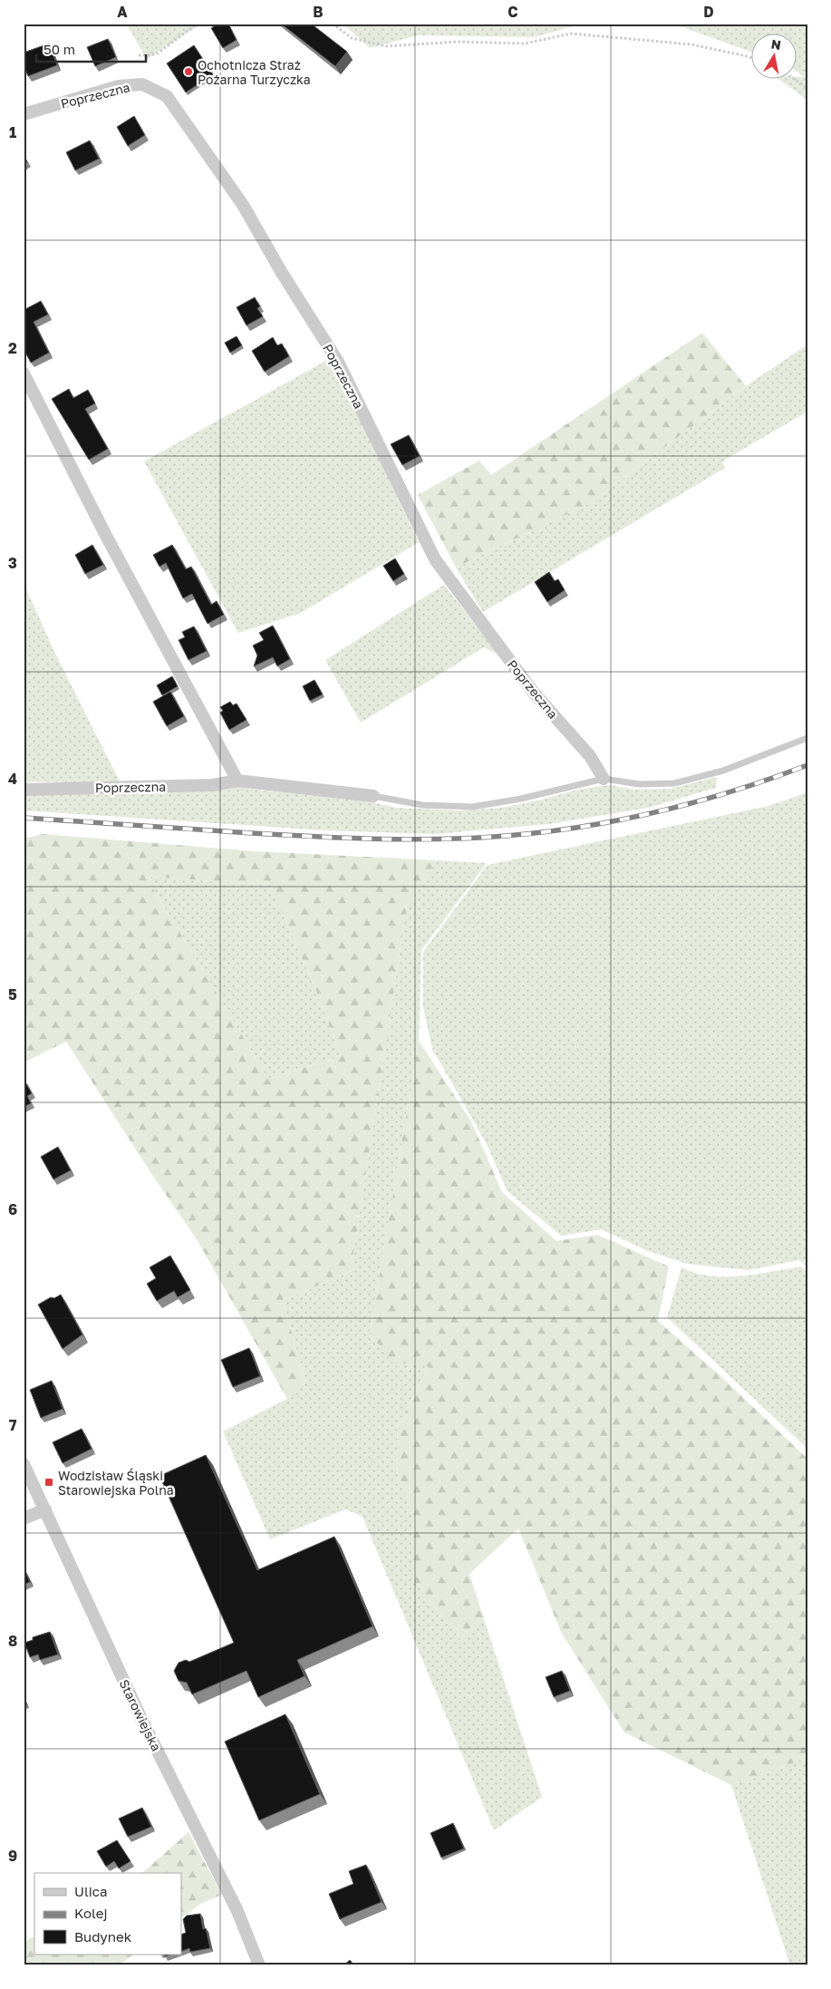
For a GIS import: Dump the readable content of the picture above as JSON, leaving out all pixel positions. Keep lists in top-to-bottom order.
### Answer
{
  "streets": {
    "street": ["Poprzeczna", "Starowiejska"]
  },
  "places": {
    "other": ["Ochotnicza Straż Pożarna Turzyczka"],
    "transit": ["Wodzisław Śląski Starowiejska Polna"]
  },
  "legend": ["Ulica", "Kolej", "Budynek"],
  "scale_bar": "50 m",
  "north": "top",
  "grid": {
    "columns": [
      "A",
      "B",
      "C",
      "D"
    ],
    "rows": [
      "1",
      "2",
      "3",
      "4",
      "5",
      "6",
      "7",
      "8",
      "9"
    ]
  }
}
